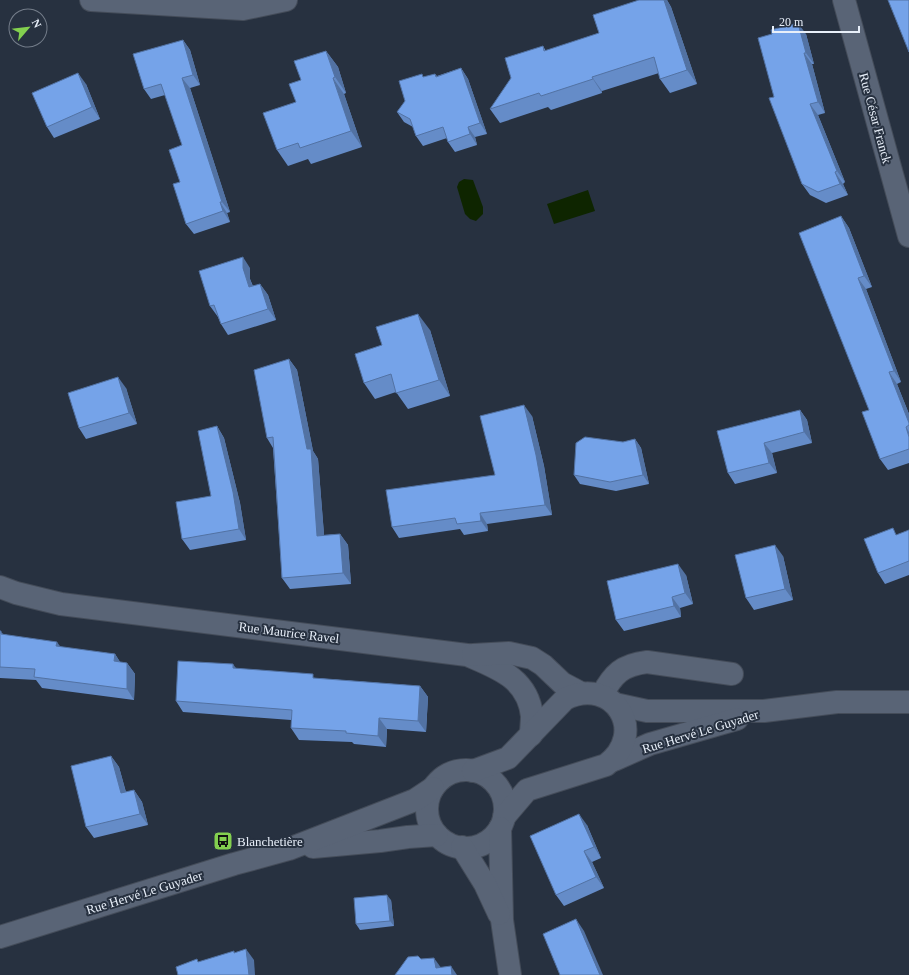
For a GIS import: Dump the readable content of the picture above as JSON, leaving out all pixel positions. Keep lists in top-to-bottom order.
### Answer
{
  "streets": {
    "street": ["Rue César Franck", "Rue Maurice Ravel", "Rue Hervé Le Guyader"]
  },
  "places": {
    "bus stop": ["Blanchetière"]
  },
  "scale_bar": "20 m",
  "north": "top right"
}
